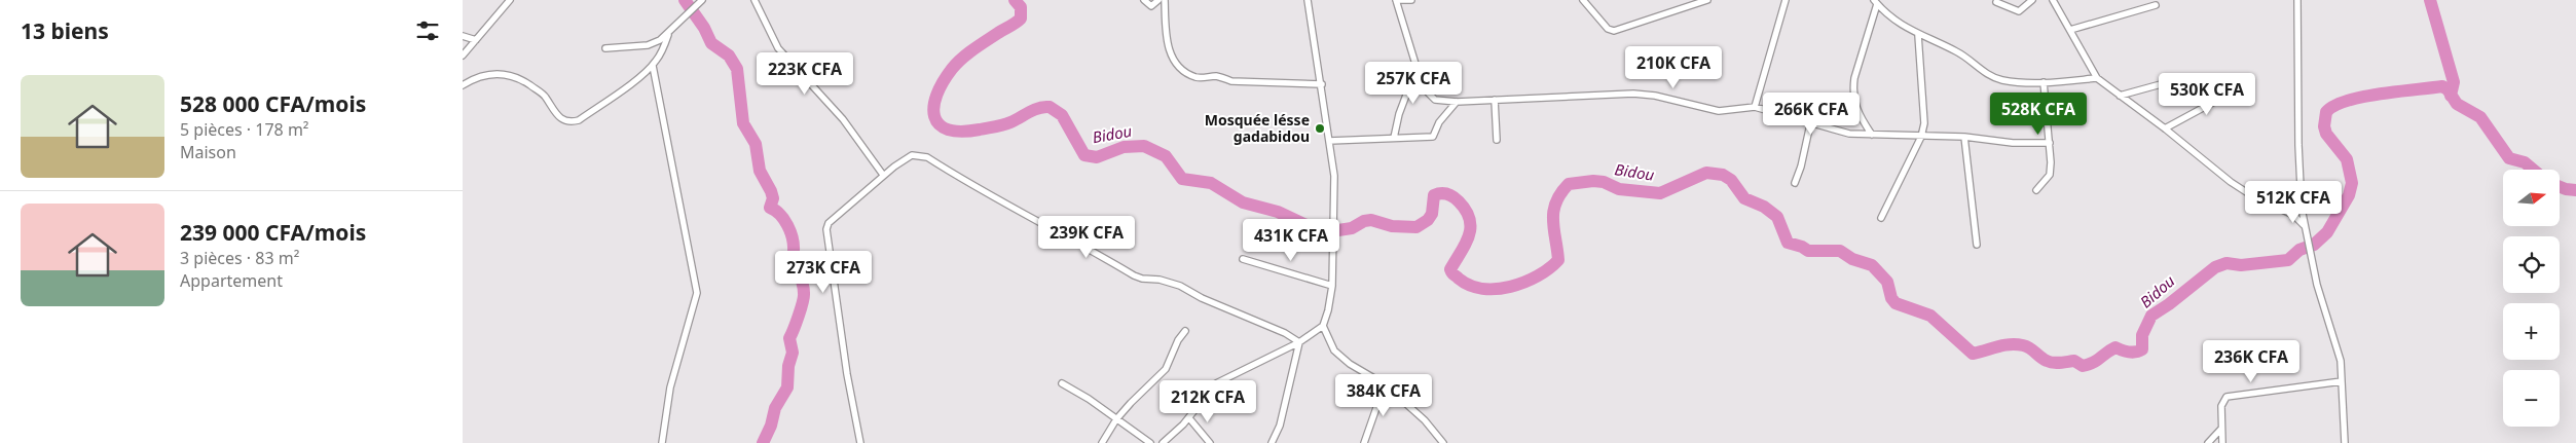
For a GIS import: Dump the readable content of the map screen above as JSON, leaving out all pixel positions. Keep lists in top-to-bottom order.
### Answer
{
  "water": ["Bidou"],
  "places": ["Mosquée lésse gadabidou"],
  "north": "right",
  "page": {
    "heading": "13 biens",
    "price": [
      "210K CFA",
      "223K CFA",
      "257K CFA",
      "530K CFA",
      "266K CFA",
      "528K CFA",
      "512K CFA",
      "239K CFA",
      "431K CFA",
      "273K CFA",
      "236K CFA",
      "384K CFA",
      "212K CFA"
    ],
    "list": [
      {
        "name": "528 000 CFA/mois",
        "note": "5 pièces · 178 m² · Maison"
      },
      {
        "name": "239 000 CFA/mois",
        "note": "3 pièces · 83 m² · Appartement"
      }
    ],
    "map_buttons": ["+", "−"]
  }
}
